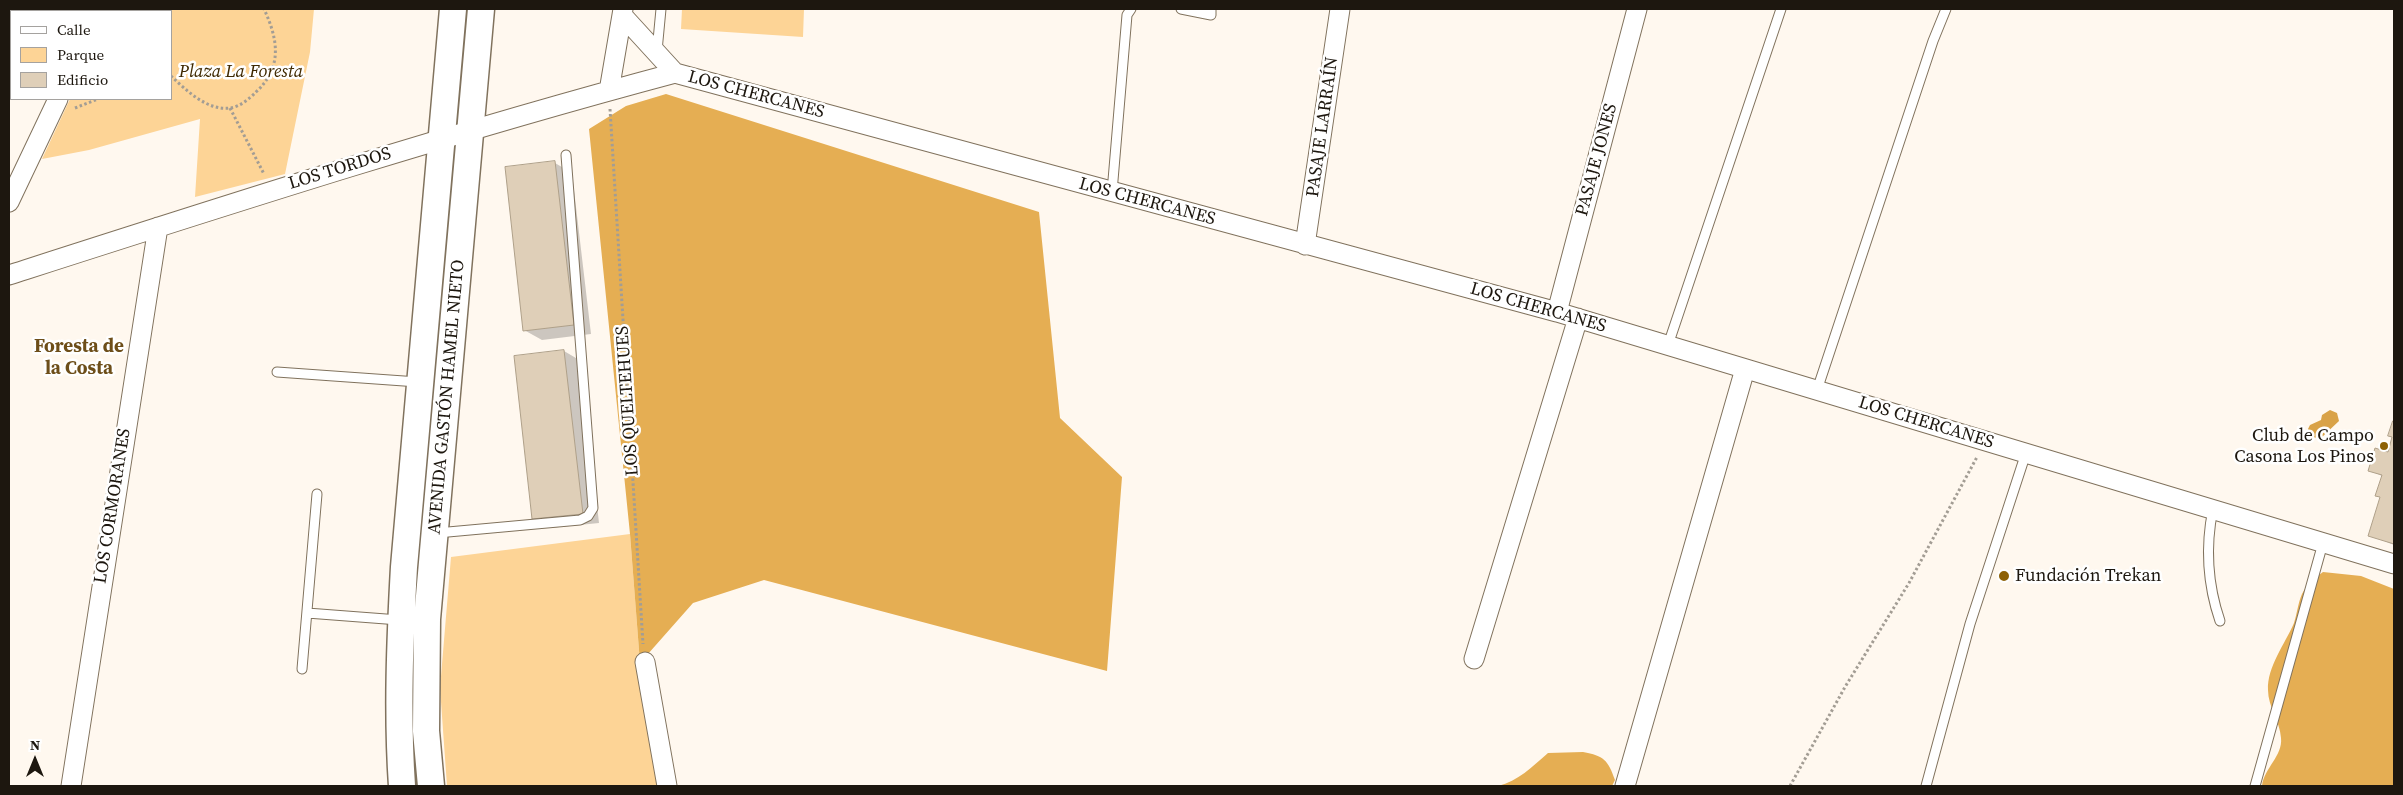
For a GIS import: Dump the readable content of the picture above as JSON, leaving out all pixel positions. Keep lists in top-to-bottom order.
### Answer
{
  "streets": {
    "main road": ["AVENIDA GASTÓN HAMEL NIETO"],
    "street": [
      "LOS CHERCANES",
      "PASAJE LARRAÍN",
      "PASAJE JONES",
      "LOS TORDOS",
      "LOS CORMORANES"
    ],
    "path": ["LOS QUELTEHUES"]
  },
  "crossings": [
    ["LOS CHERCANES", "PASAJE LARRAÍN"],
    ["LOS CHERCANES", "PASAJE JONES"],
    ["LOS CHERCANES", "LOS TORDOS"],
    ["LOS TORDOS", "AVENIDA GASTÓN HAMEL NIETO"],
    ["LOS TORDOS", "LOS QUELTEHUES"],
    ["LOS TORDOS", "LOS CORMORANES"]
  ],
  "districts": ["Foresta de la Costa"],
  "parks": ["Plaza La Foresta"],
  "places": ["Club de Campo Casona Los Pinos", "Fundación Trekan"],
  "legend": ["Calle", "Parque", "Edificio"],
  "north": "top"
}
